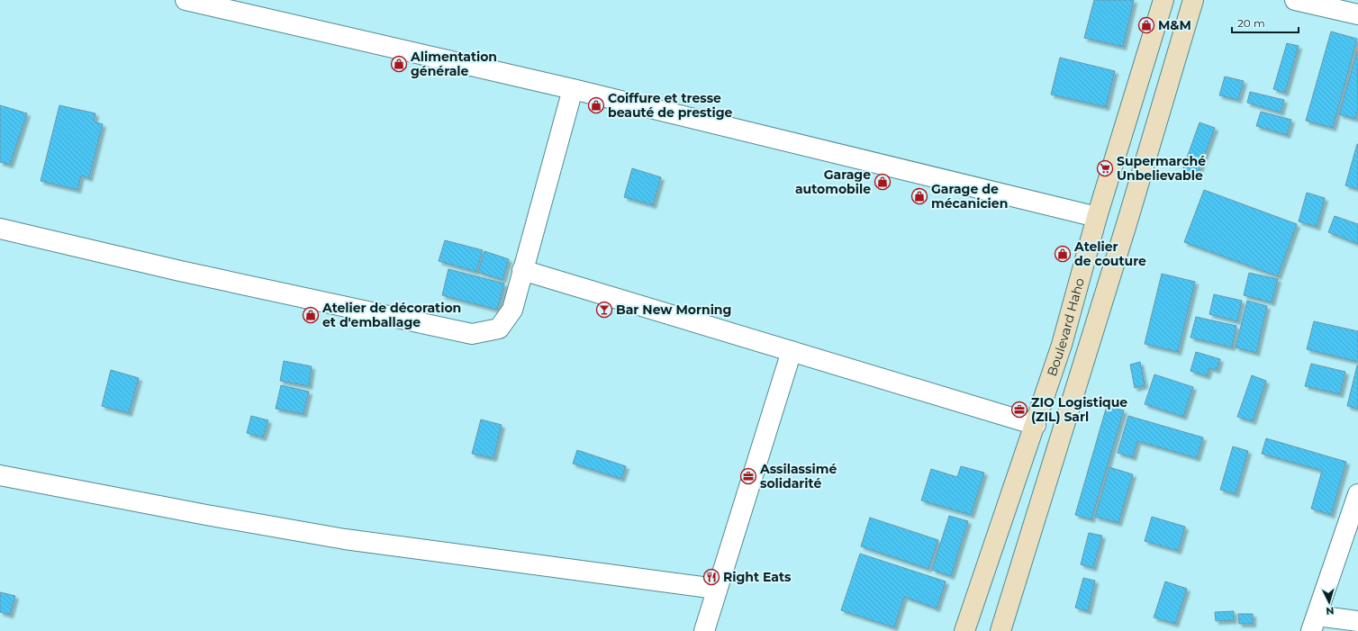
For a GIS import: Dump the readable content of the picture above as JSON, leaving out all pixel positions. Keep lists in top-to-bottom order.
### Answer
{
  "streets": {
    "main road": ["Boulevard Haho"]
  },
  "places": {
    "shop": [
      "M&M",
      "Alimentation générale",
      "Coiffure et tresse beauté de prestige",
      "Garage automobile",
      "Garage de mécanicien",
      "Atelier de couture",
      "Atelier de décoration et d'emballage"
    ],
    "supermarket": ["Supermarché Unbelievable"],
    "bar": ["Bar New Morning"],
    "office": ["ZIO Logistique (ZIL) Sarl", "Assilassimé solidarité"],
    "restaurant": ["Right Eats"]
  },
  "scale_bar": "20 m",
  "north": "bottom"
}
